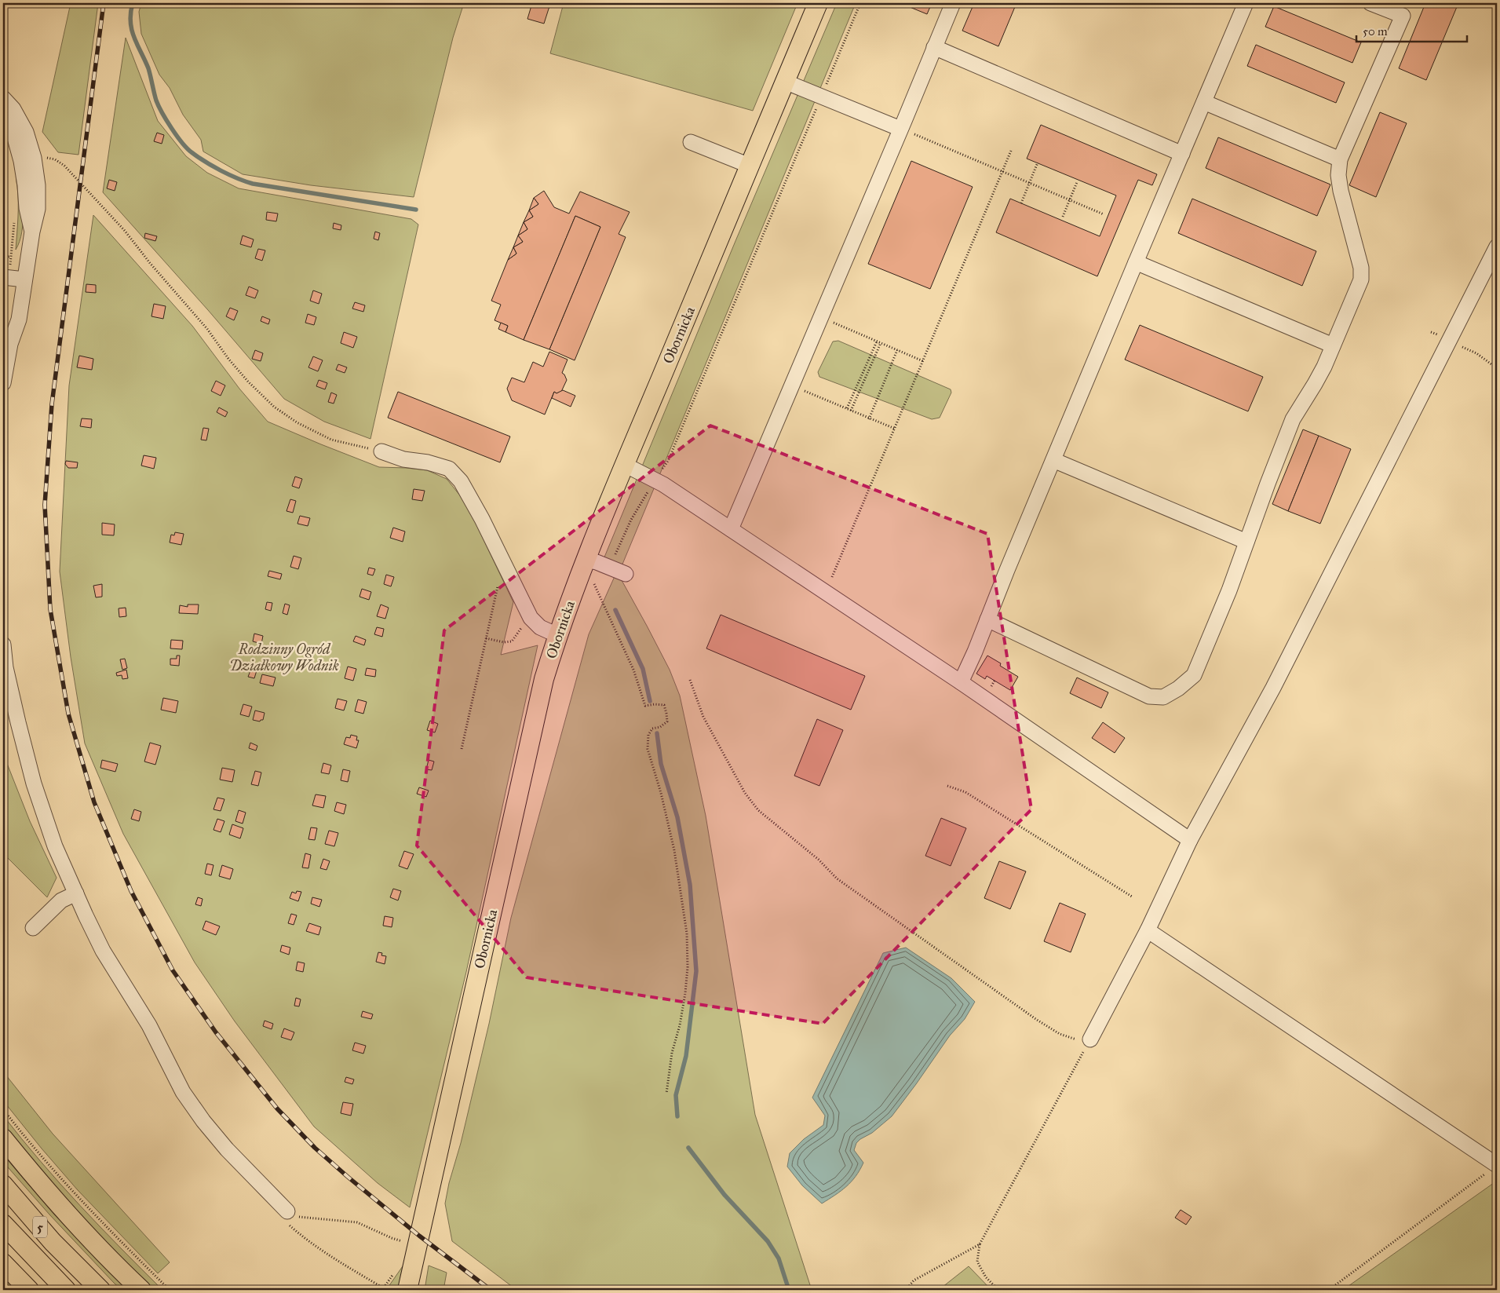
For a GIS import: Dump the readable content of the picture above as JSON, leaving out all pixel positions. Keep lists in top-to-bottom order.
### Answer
{
  "streets": {
    "main road": ["Obornicka", "5"]
  },
  "parks": ["Rodzinny Ogród Działkowy Wodnik"],
  "scale_bar": "50 m"
}
